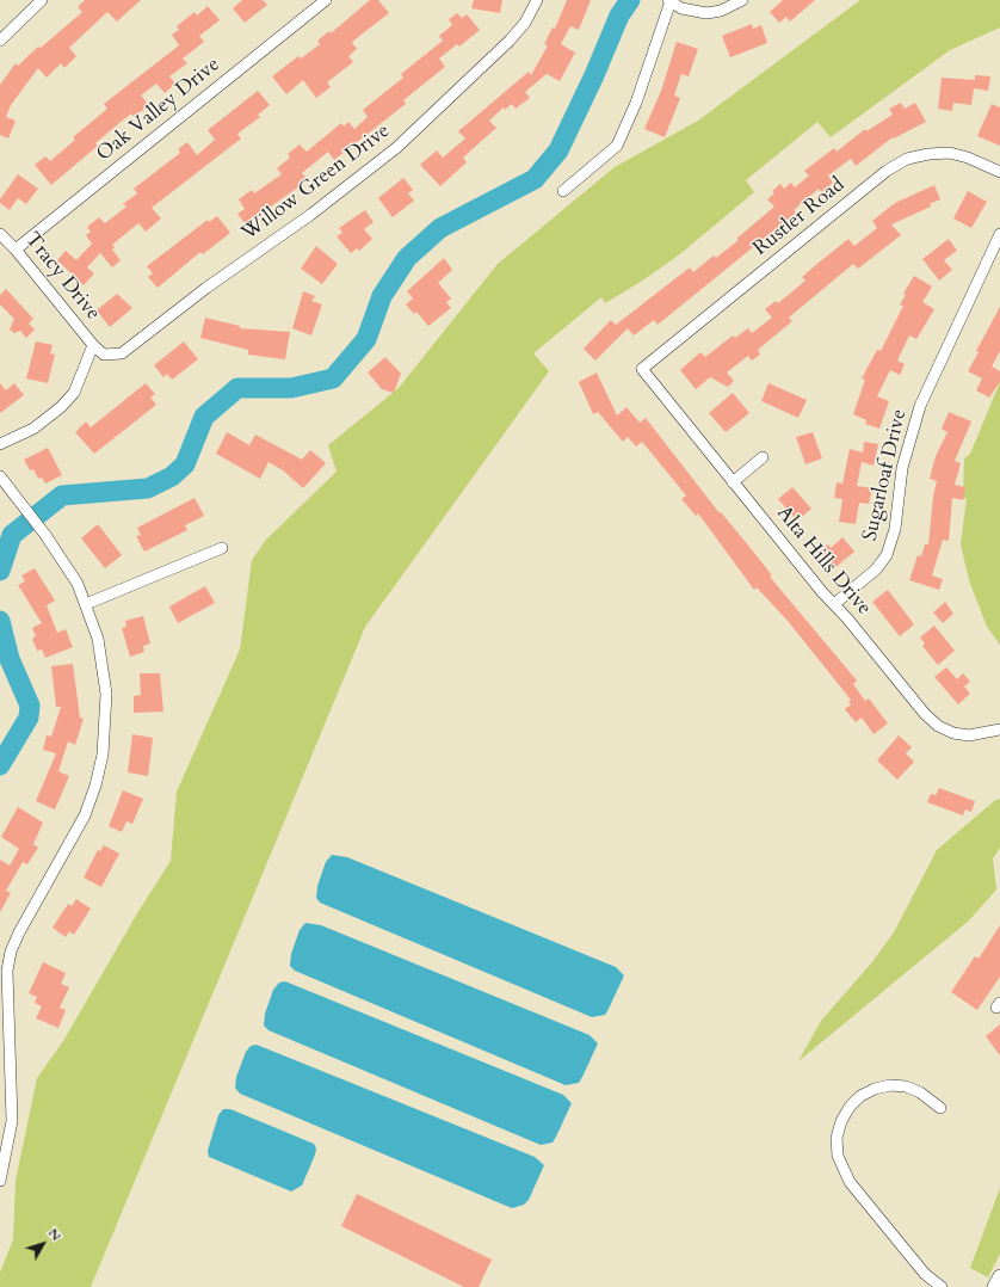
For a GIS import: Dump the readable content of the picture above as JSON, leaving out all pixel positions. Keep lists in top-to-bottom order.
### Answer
{
  "streets": {
    "street": [
      "Oak Valley Drive",
      "Willow Green Drive",
      "Rustler Road",
      "Tracy Drive",
      "Sugarloaf Drive",
      "Alta Hills Drive"
    ]
  },
  "crossings": [
    ["Oak Valley Drive", "Tracy Drive"],
    ["Willow Green Drive", "Tracy Drive"],
    ["Rustler Road", "Alta Hills Drive"],
    ["Sugarloaf Drive", "Alta Hills Drive"]
  ],
  "north": "top right"
}
